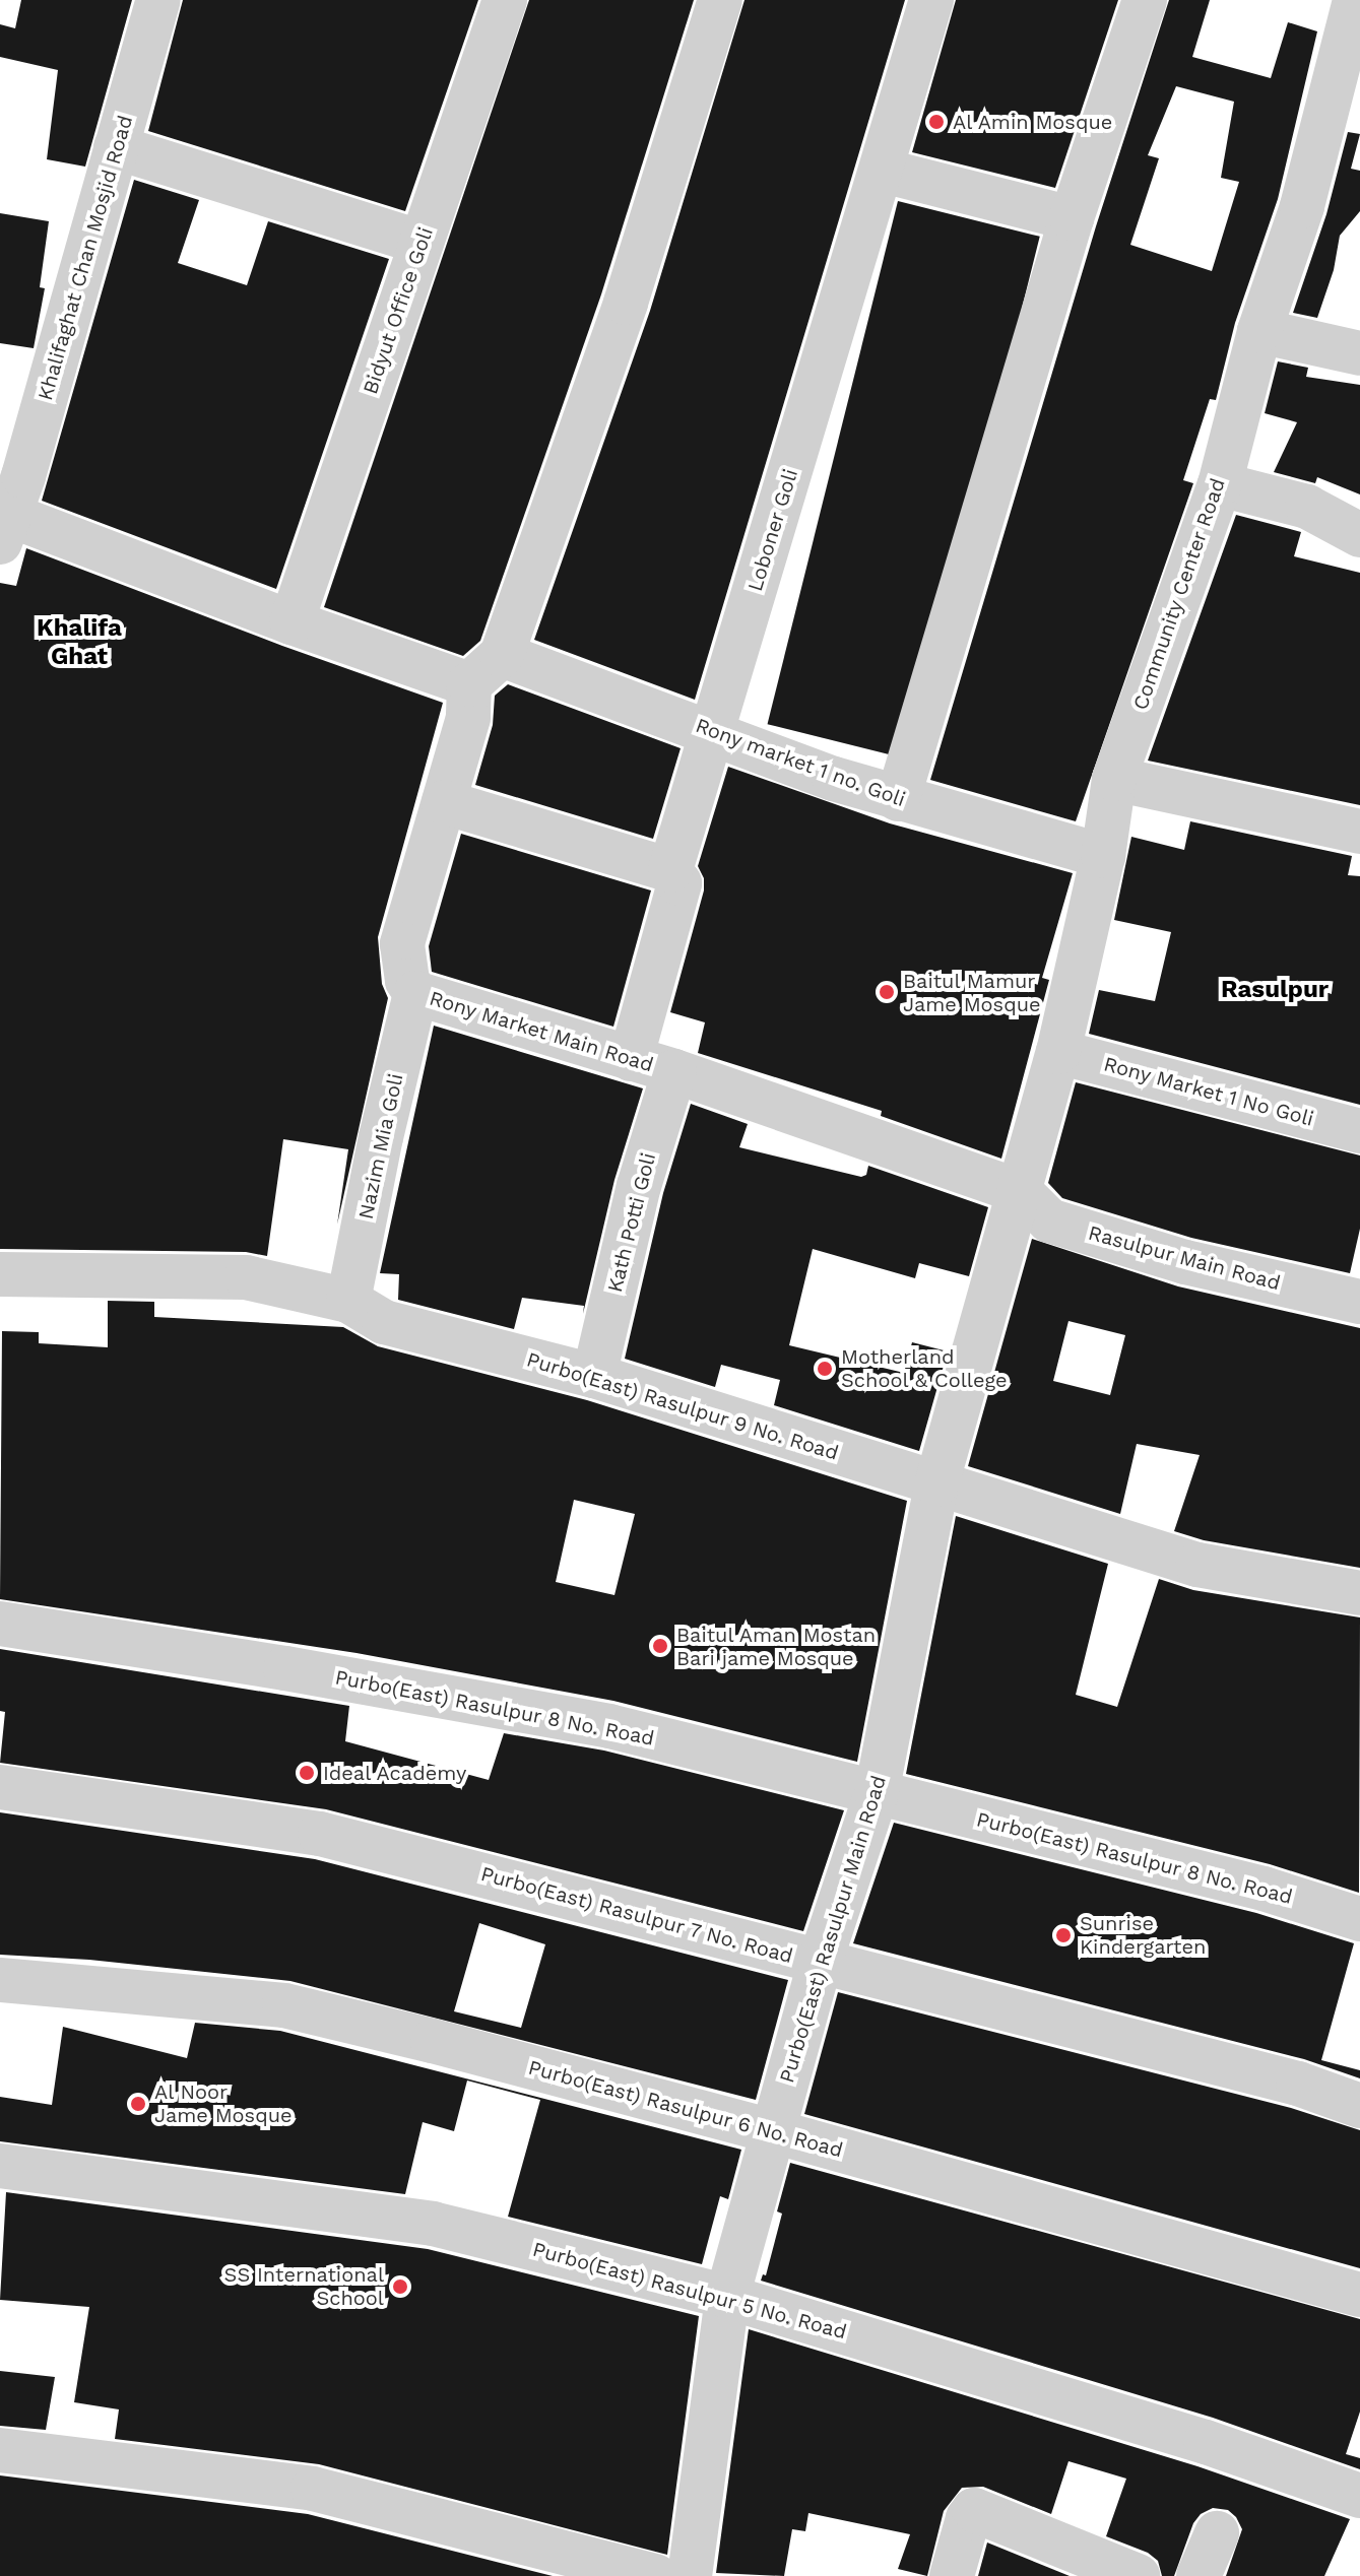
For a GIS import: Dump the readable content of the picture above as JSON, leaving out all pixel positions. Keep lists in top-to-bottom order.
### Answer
{
  "streets": {
    "street": [
      "Khalifaghat Chan Mosjid Road",
      "Bidyut Office Goli",
      "Loboner Goli",
      "Community Center Road",
      "Rony market 1 no. Goli",
      "Rony Market Main Road",
      "Rony Market 1 No Goli",
      "Nazim Mia Goli",
      "Kath Potti Goli",
      "Rasulpur Main Road",
      "Purbo(East) Rasulpur 9 No. Road",
      "Purbo(East) Rasulpur 8 No. Road",
      "Purbo(East) Rasulpur 7 No. Road",
      "Purbo(East) Rasulpur Main Road",
      "Purbo(East) Rasulpur 6 No. Road",
      "Purbo(East) Rasulpur 5 No. Road"
    ]
  },
  "crossings": [
    ["Loboner Goli", "Rony market 1 no. Goli"],
    ["Loboner Goli", "Rony Market Main Road"],
    ["Community Center Road", "Rony market 1 no. Goli"],
    ["Community Center Road", "Rony Market Main Road"],
    ["Community Center Road", "Rony Market 1 No Goli"],
    ["Community Center Road", "Rasulpur Main Road"],
    ["Community Center Road", "Purbo(East) Rasulpur Main Road"],
    ["Rony Market Main Road", "Nazim Mia Goli"],
    ["Rony Market Main Road", "Kath Potti Goli"],
    ["Rony Market Main Road", "Rasulpur Main Road"],
    ["Rony Market Main Road", "Purbo(East) Rasulpur Main Road"],
    ["Nazim Mia Goli", "Purbo(East) Rasulpur 9 No. Road"],
    ["Kath Potti Goli", "Purbo(East) Rasulpur 9 No. Road"],
    ["Rasulpur Main Road", "Purbo(East) Rasulpur Main Road"],
    ["Purbo(East) Rasulpur 9 No. Road", "Purbo(East) Rasulpur Main Road"],
    ["Purbo(East) Rasulpur 8 No. Road", "Purbo(East) Rasulpur Main Road"],
    ["Purbo(East) Rasulpur 7 No. Road", "Purbo(East) Rasulpur Main Road"],
    ["Purbo(East) Rasulpur Main Road", "Purbo(East) Rasulpur 6 No. Road"],
    ["Purbo(East) Rasulpur Main Road", "Purbo(East) Rasulpur 5 No. Road"]
  ],
  "districts": ["Khalifa Ghat", "Rasulpur"],
  "places": [
    "Al Amin Mosque",
    "Baitul Mamur Jame Mosque",
    "Motherland School & College",
    "Baitul Aman Mostan Bari jame Mosque",
    "Ideal Academy",
    "Sunrise Kindergarten",
    "Al Noor Jame Mosque",
    "SS International School"
  ]
}
